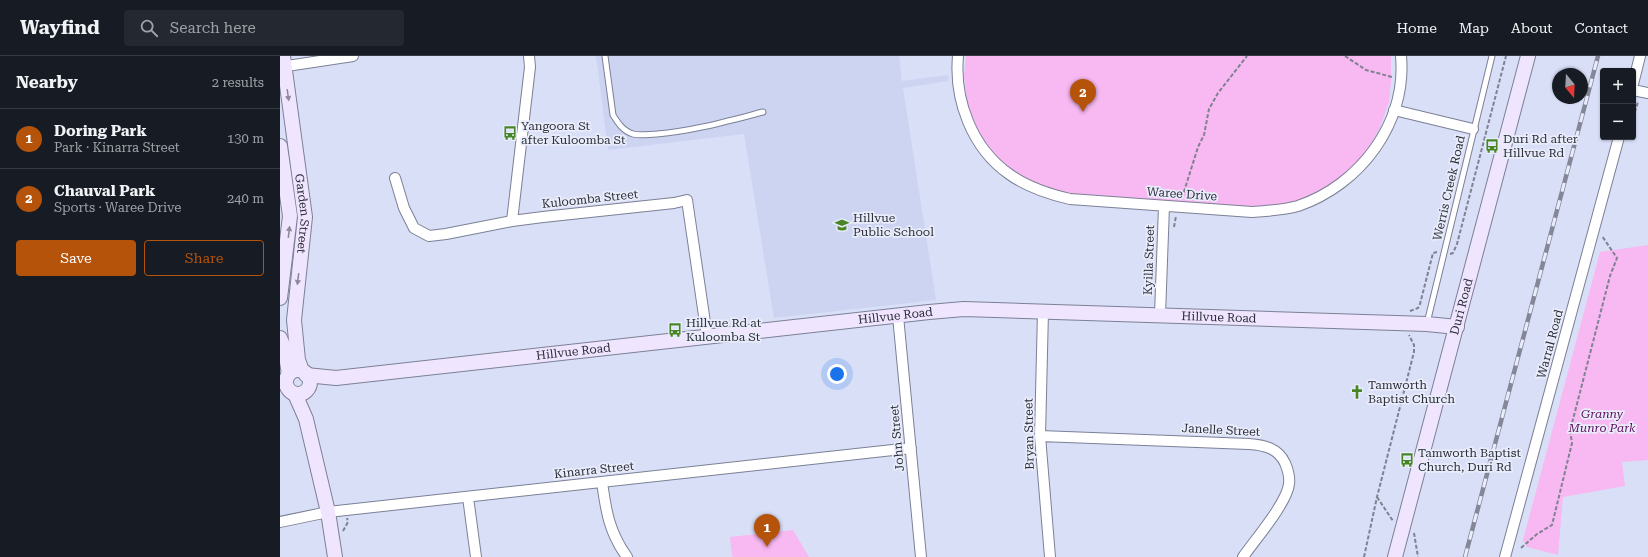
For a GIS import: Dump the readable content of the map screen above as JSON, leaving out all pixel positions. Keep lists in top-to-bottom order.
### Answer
{
  "streets": {
    "street": [
      "Waree Drive",
      "Kuloomba Street",
      "Garden Street",
      "Kyilla Street",
      "Duri Road",
      "Hillvue Road",
      "Warral Road",
      "Janelle Street",
      "Bryan Street",
      "John Street",
      "Kinarra Street"
    ],
    "lane": ["Werris Creek Road"]
  },
  "crossings": [
    ["Werris Creek Road", "Hillvue Road"],
    ["Waree Drive", "Kyilla Street"],
    ["Kuloomba Street", "Hillvue Road"],
    ["Garden Street", "Hillvue Road"],
    ["Garden Street", "Kinarra Street"],
    ["Kyilla Street", "Hillvue Road"],
    ["Duri Road", "Hillvue Road"],
    ["Hillvue Road", "Bryan Street"],
    ["Hillvue Road", "John Street"],
    ["Janelle Street", "Bryan Street"],
    ["John Street", "Kinarra Street"]
  ],
  "parks": ["Granny Munro Park"],
  "places": {
    "bus stop": [
      "Yangoora St after Kuloomba St",
      "Duri Rd after Hillvue Rd",
      "Hillvue Rd at Kuloomba St",
      "Tamworth Baptist Church, Duri Rd"
    ],
    "school or university": ["Hillvue Public School"],
    "church": ["Tamworth Baptist Church"]
  },
  "north": "bottom",
  "page": {
    "header": "Wayfind",
    "search": "Search here",
    "nav": [
      "Home",
      "Map",
      "About",
      "Contact"
    ],
    "heading": ["Nearby", "2 results"],
    "map_buttons": ["+", "−"],
    "pins": ["2", "1"],
    "list": [
      {
        "mark": "1",
        "name": "Doring Park",
        "note": "Park · Kinarra Street",
        "value": "130 m"
      },
      {
        "mark": "2",
        "name": "Chauval Park",
        "note": "Sports · Waree Drive",
        "value": "240 m"
      }
    ],
    "buttons": ["Save", "Share"]
  }
}
